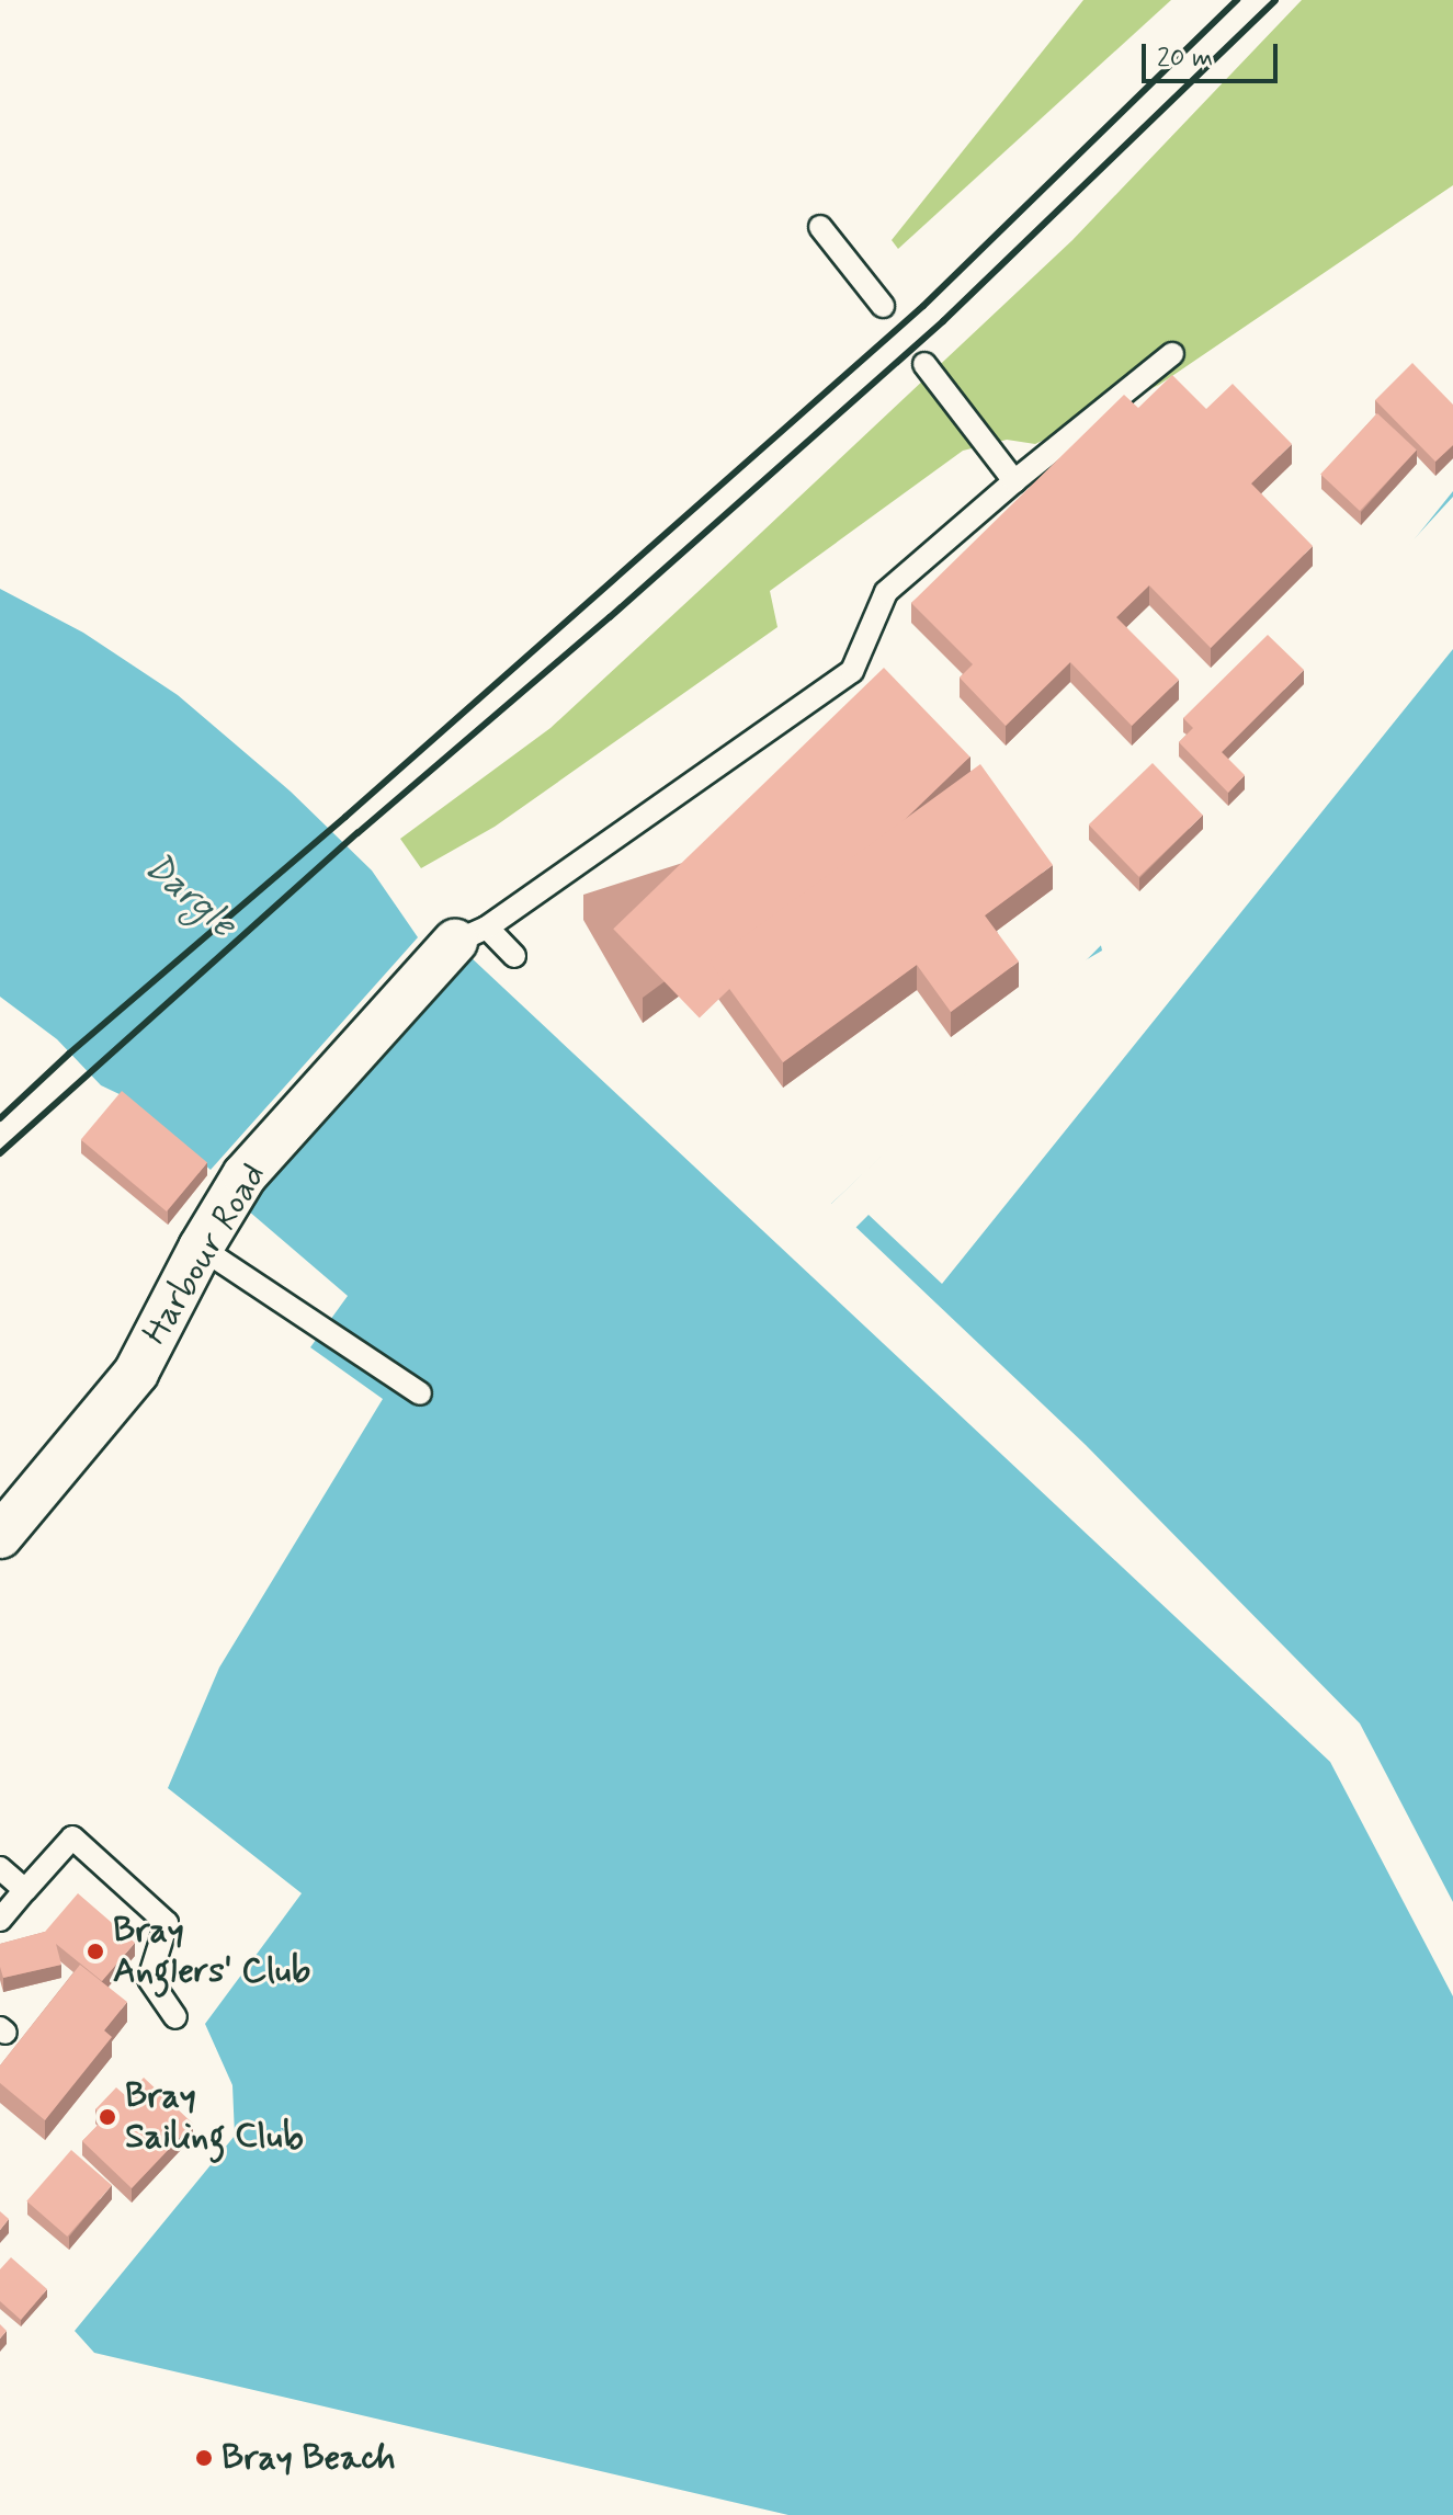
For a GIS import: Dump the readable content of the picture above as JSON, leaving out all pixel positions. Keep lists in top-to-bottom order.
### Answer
{
  "streets": {
    "street": ["Harbour Road"]
  },
  "water": ["Dargle"],
  "places": ["Bray Anglers' Club", "Bray Sailing Club", "Bray Beach"],
  "scale_bar": "20 m"
}
